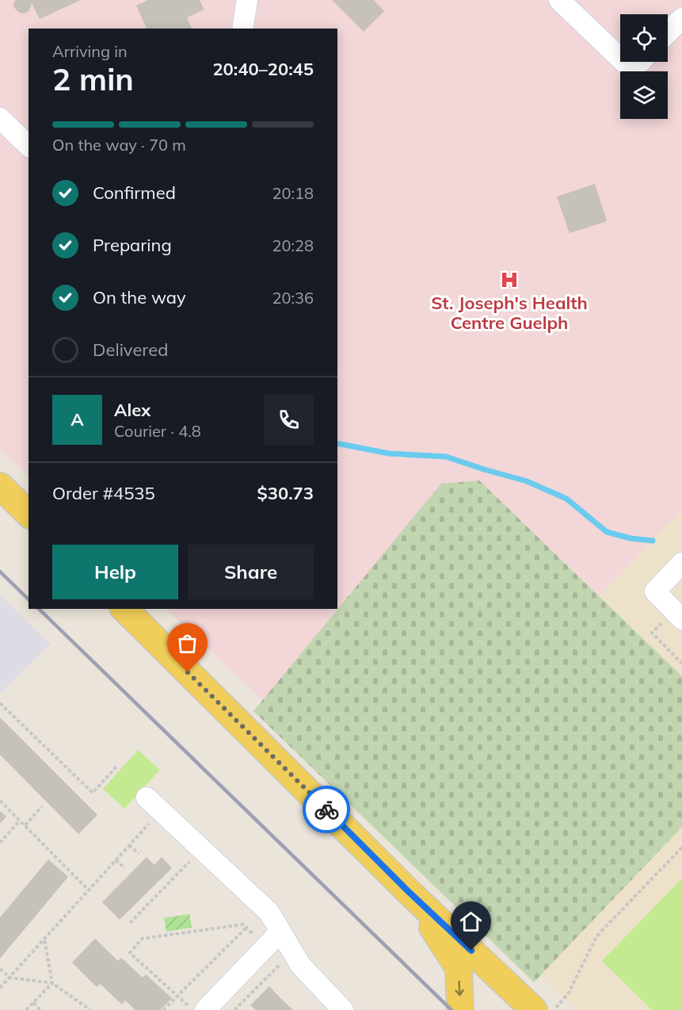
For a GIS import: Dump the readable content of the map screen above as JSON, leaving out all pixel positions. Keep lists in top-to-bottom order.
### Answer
{
  "places": {
    "hospital": ["St. Joseph's Health Centre Guelph"]
  },
  "page": {
    "heading": ["2 min", "Arriving in", "20:40–20:45"],
    "panel": [
      "Alex",
      "Courier · 4.8",
      "Order #4535",
      "$30.73"
    ],
    "bar": "On the way · 70 m",
    "list": [
      ["Confirmed", "20:18"],
      ["Preparing", "20:28"],
      ["On the way", "20:36"],
      "Delivered"
    ],
    "round": "A",
    "buttons": ["Help", "Share"]
  }
}
